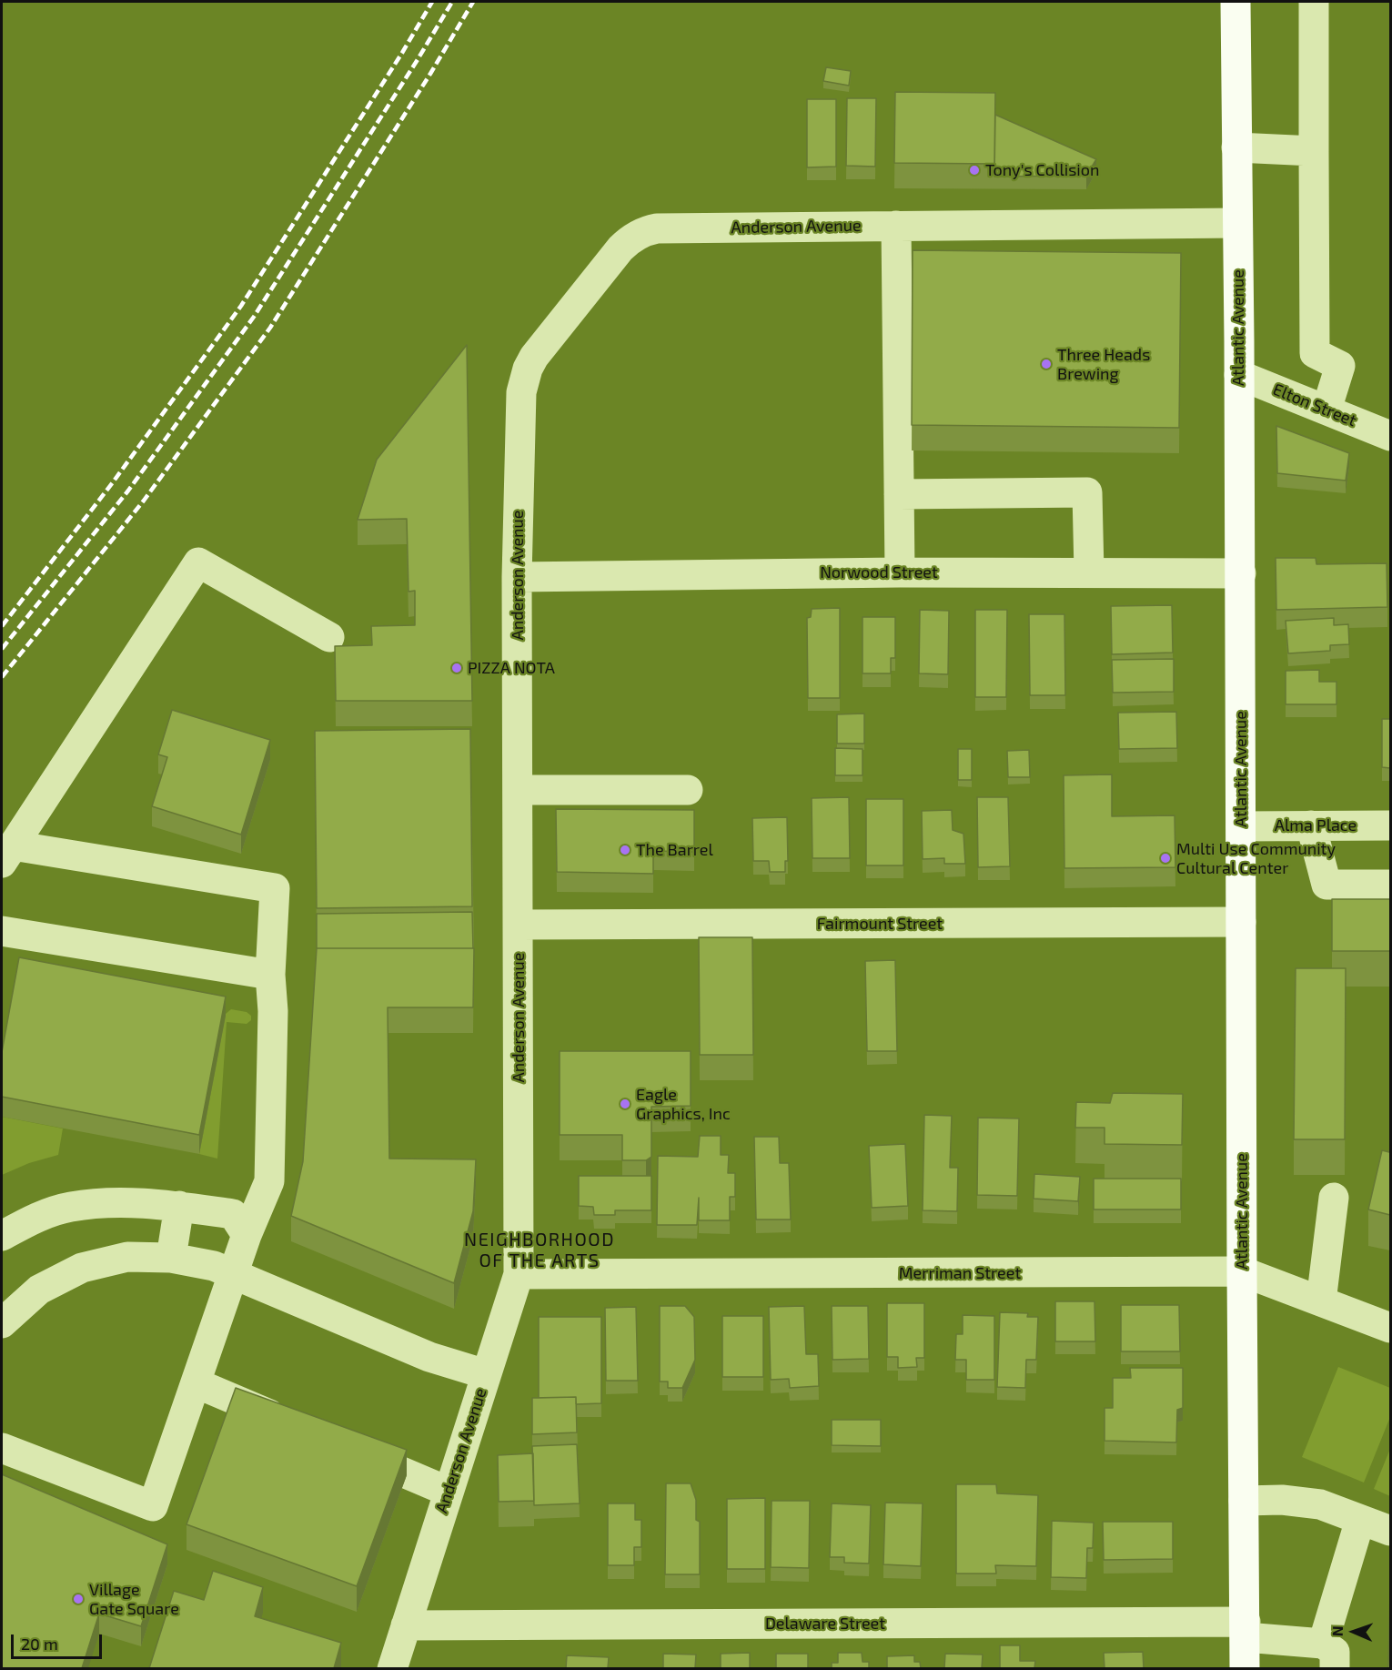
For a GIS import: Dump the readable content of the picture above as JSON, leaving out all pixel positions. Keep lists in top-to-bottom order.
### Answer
{
  "streets": {
    "main road": ["Atlantic Avenue"],
    "street": [
      "Anderson Avenue",
      "Elton Street",
      "Norwood Street",
      "Alma Place",
      "Fairmount Street",
      "Merriman Street",
      "Delaware Street"
    ]
  },
  "crossings": [
    ["Anderson Avenue", "Atlantic Avenue"],
    ["Anderson Avenue", "Norwood Street"],
    ["Anderson Avenue", "Fairmount Street"],
    ["Anderson Avenue", "Merriman Street"],
    ["Anderson Avenue", "Delaware Street"],
    ["Atlantic Avenue", "Elton Street"],
    ["Atlantic Avenue", "Norwood Street"],
    ["Atlantic Avenue", "Alma Place"],
    ["Atlantic Avenue", "Fairmount Street"],
    ["Atlantic Avenue", "Merriman Street"],
    ["Atlantic Avenue", "Delaware Street"]
  ],
  "districts": ["NEIGHBORHOOD OF THE ARTS"],
  "places": [
    "Tony's Collision",
    "Three Heads Brewing",
    "PIZZA NOTA",
    "The Barrel",
    "Multi Use Community Cultural Center",
    "Eagle Graphics, Inc",
    "Village Gate Square"
  ],
  "scale_bar": "20 m",
  "north": "left"
}
